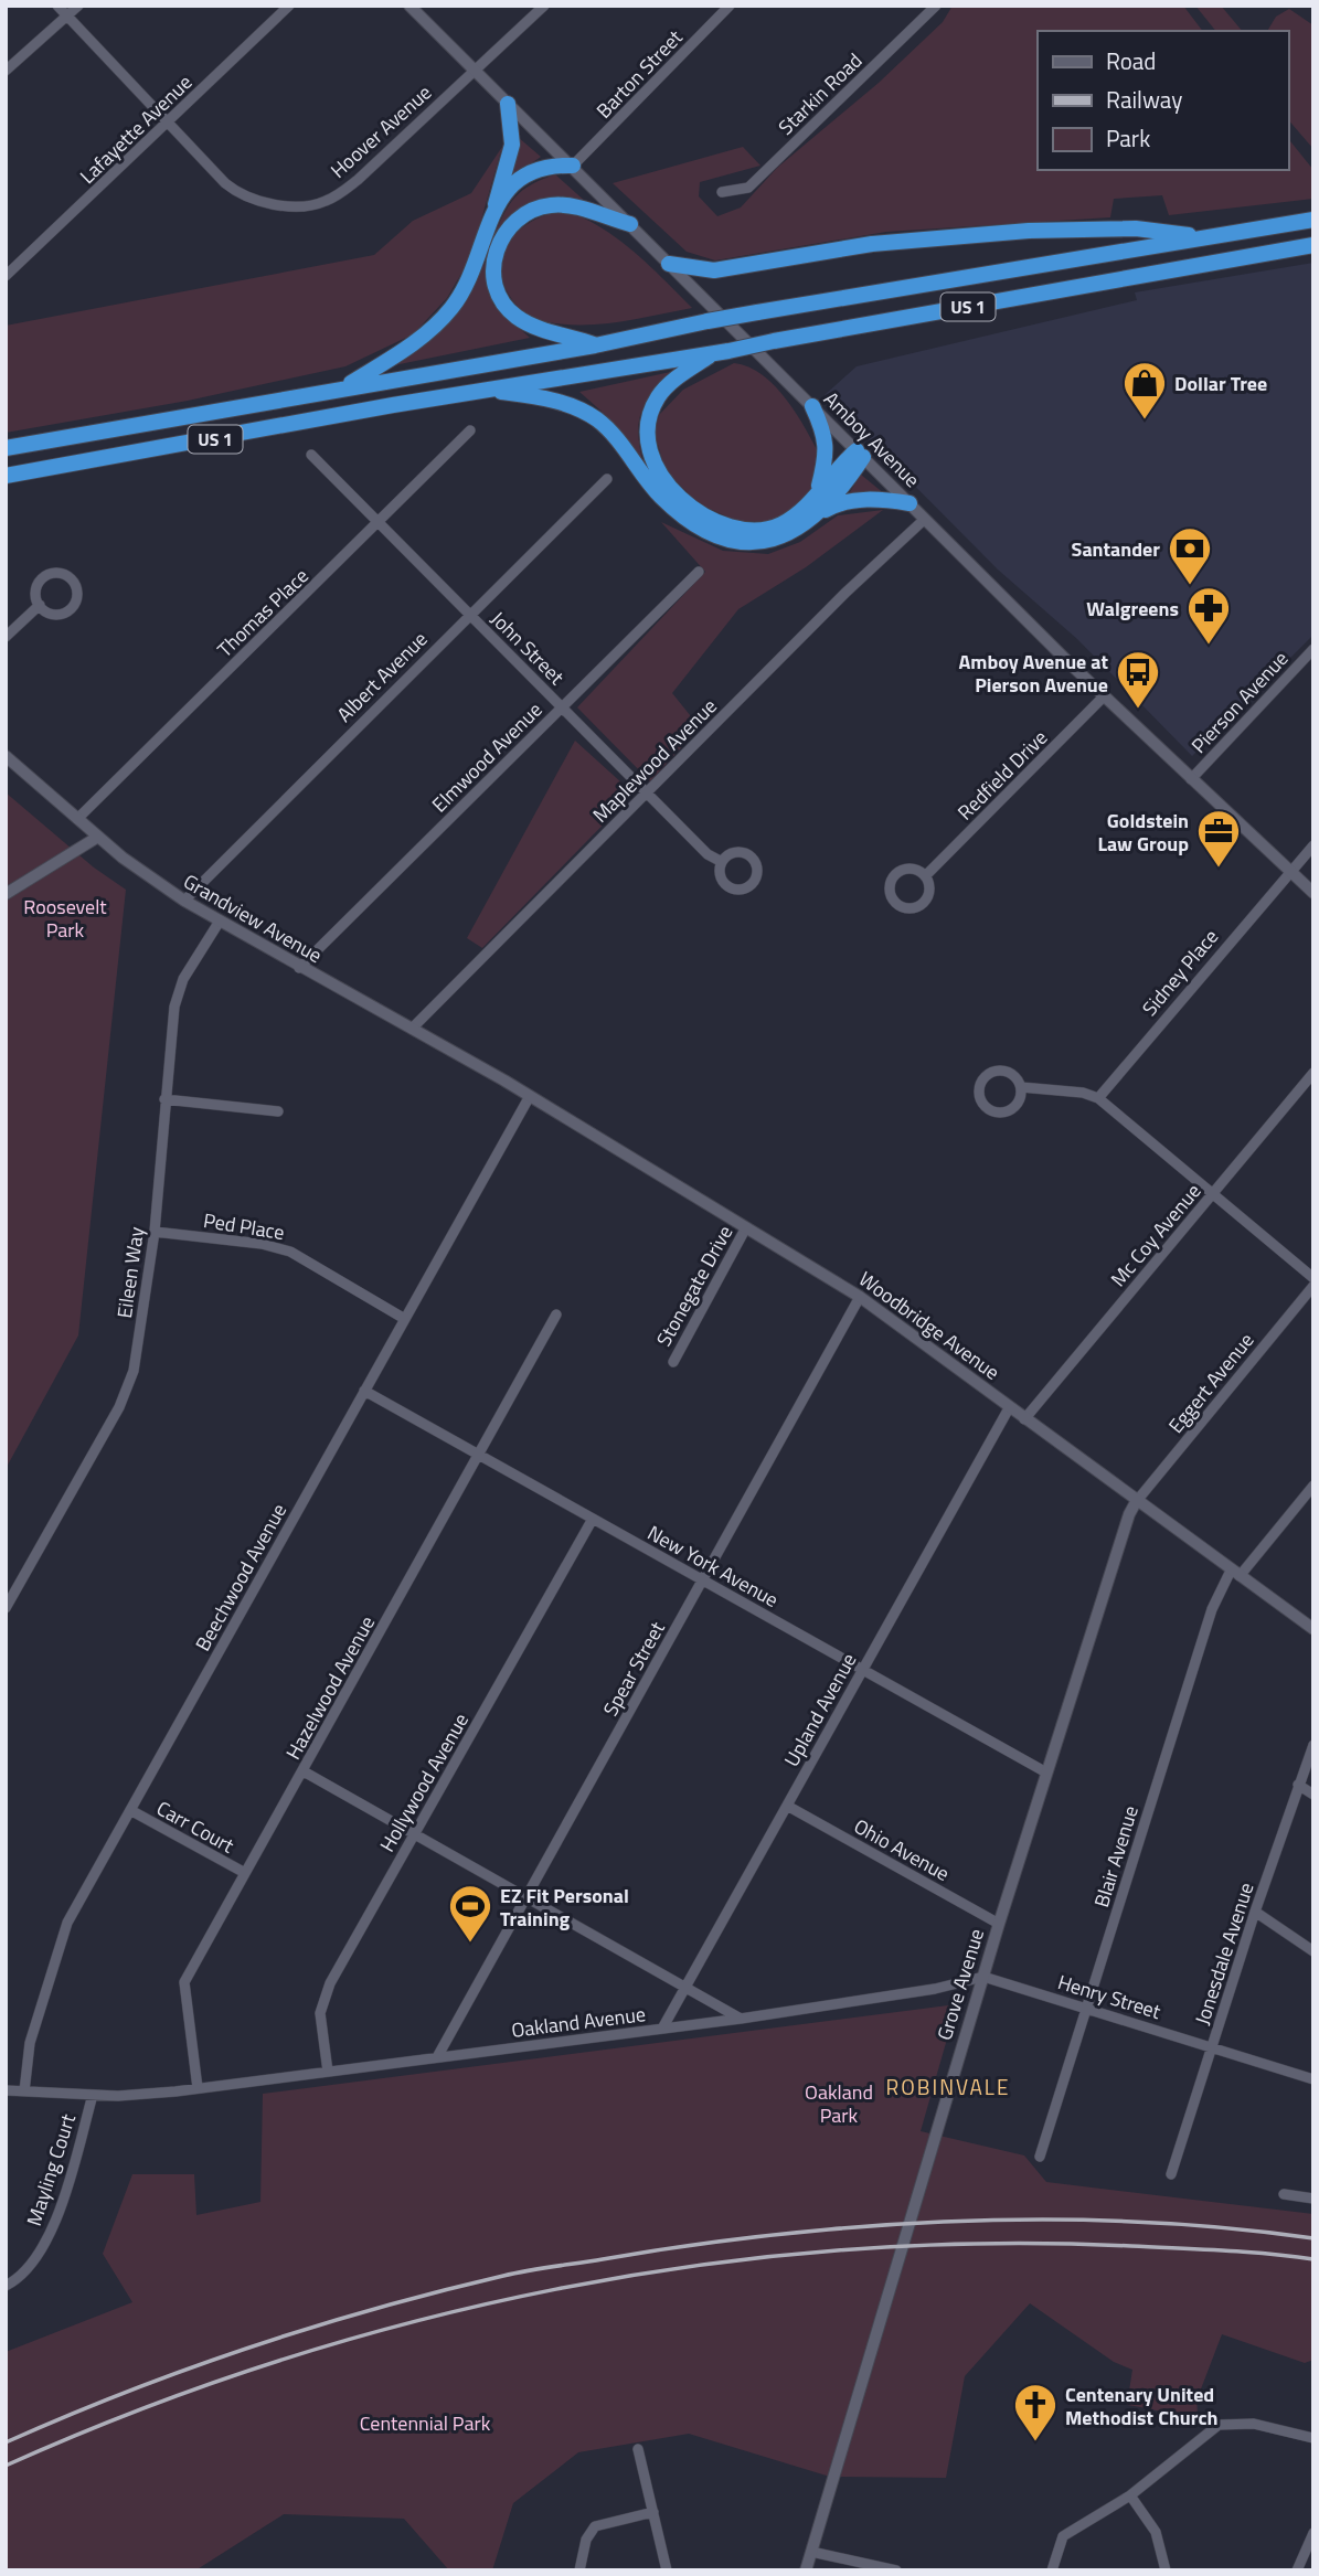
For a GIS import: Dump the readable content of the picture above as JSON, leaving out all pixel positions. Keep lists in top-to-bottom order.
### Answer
{
  "streets": {
    "highway": ["US 1"],
    "street": [
      "Barton Street",
      "Starkin Road",
      "Lafayette Avenue",
      "Hoover Avenue",
      "Amboy Avenue",
      "Thomas Place",
      "John Street",
      "Albert Avenue",
      "Pierson Avenue",
      "Elmwood Avenue",
      "Maplewood Avenue",
      "Redfield Drive",
      "Grandview Avenue",
      "Sidney Place",
      "Ped Place",
      "Mc Coy Avenue",
      "Eileen Way",
      "Stonegate Drive",
      "Woodbridge Avenue",
      "Eggert Avenue",
      "New York Avenue",
      "Beechwood Avenue",
      "Spear Street",
      "Hazelwood Avenue",
      "Upland Avenue",
      "Hollywood Avenue",
      "Carr Court",
      "Ohio Avenue",
      "Blair Avenue",
      "Jonesdale Avenue",
      "Grove Avenue",
      "Henry Street",
      "Oakland Avenue",
      "Mayling Court"
    ]
  },
  "crossings": [
    ["Barton Street", "Amboy Avenue"],
    ["Lafayette Avenue", "Hoover Avenue"],
    ["Hoover Avenue", "Amboy Avenue"],
    ["Amboy Avenue", "Pierson Avenue"],
    ["Amboy Avenue", "Maplewood Avenue"],
    ["Amboy Avenue", "Redfield Drive"],
    ["Amboy Avenue", "Sidney Place"],
    ["Thomas Place", "John Street"],
    ["Thomas Place", "Grandview Avenue"],
    ["John Street", "Albert Avenue"],
    ["John Street", "Elmwood Avenue"],
    ["John Street", "Maplewood Avenue"],
    ["Albert Avenue", "Grandview Avenue"],
    ["Elmwood Avenue", "Grandview Avenue"],
    ["Maplewood Avenue", "Grandview Avenue"],
    ["Grandview Avenue", "Eileen Way"],
    ["Grandview Avenue", "Woodbridge Avenue"],
    ["Ped Place", "Eileen Way"],
    ["Ped Place", "Beechwood Avenue"],
    ["Mc Coy Avenue", "Woodbridge Avenue"],
    ["Stonegate Drive", "Woodbridge Avenue"],
    ["Woodbridge Avenue", "Eggert Avenue"],
    ["Woodbridge Avenue", "Beechwood Avenue"],
    ["Woodbridge Avenue", "Spear Street"],
    ["Woodbridge Avenue", "Upland Avenue"],
    ["Woodbridge Avenue", "Blair Avenue"],
    ["Woodbridge Avenue", "Grove Avenue"],
    ["Eggert Avenue", "Grove Avenue"],
    ["New York Avenue", "Beechwood Avenue"],
    ["New York Avenue", "Spear Street"],
    ["New York Avenue", "Hazelwood Avenue"],
    ["New York Avenue", "Upland Avenue"],
    ["New York Avenue", "Hollywood Avenue"],
    ["New York Avenue", "Grove Avenue"],
    ["Beechwood Avenue", "Carr Court"],
    ["Beechwood Avenue", "Oakland Avenue"],
    ["Spear Street", "Oakland Avenue"],
    ["Hazelwood Avenue", "Carr Court"],
    ["Hazelwood Avenue", "Oakland Avenue"],
    ["Upland Avenue", "Ohio Avenue"],
    ["Upland Avenue", "Oakland Avenue"],
    ["Hollywood Avenue", "Oakland Avenue"],
    ["Ohio Avenue", "Grove Avenue"],
    ["Blair Avenue", "Henry Street"],
    ["Jonesdale Avenue", "Henry Street"],
    ["Grove Avenue", "Henry Street"],
    ["Grove Avenue", "Oakland Avenue"],
    ["Henry Street", "Oakland Avenue"],
    ["Oakland Avenue", "Mayling Court"]
  ],
  "districts": ["ROBINVALE"],
  "parks": ["Roosevelt Park", "Oakland Park", "Centennial Park"],
  "places": {
    "shop": ["Dollar Tree"],
    "bank": ["Santander"],
    "pharmacy": ["Walgreens"],
    "bus stop": ["Amboy Avenue at Pierson Avenue"],
    "office": ["Goldstein Law Group"],
    "sports": ["EZ Fit Personal Training"],
    "church": ["Centenary United Methodist Church"]
  },
  "legend": ["Road", "Railway", "Park"]
}
